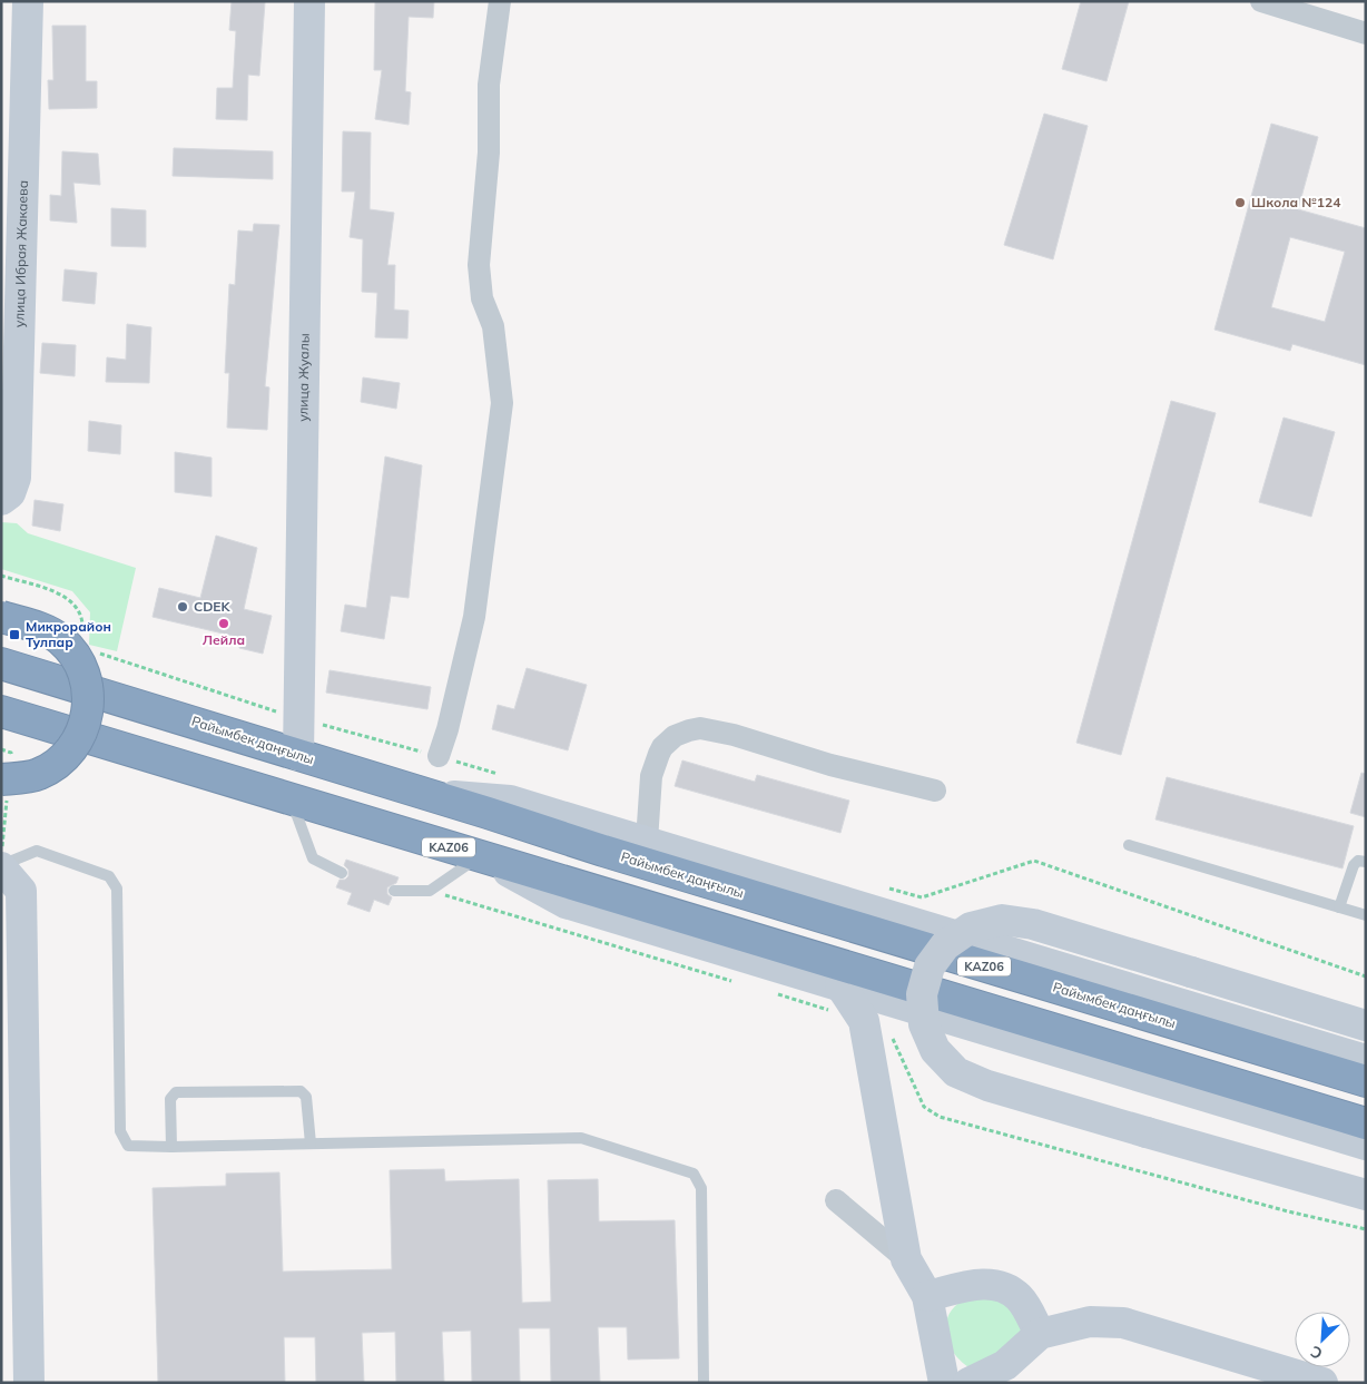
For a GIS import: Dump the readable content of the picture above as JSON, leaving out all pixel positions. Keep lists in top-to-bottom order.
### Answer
{
  "streets": {
    "highway": ["Райымбек даңғылы", "KАZ06"],
    "main road": ["улица Ибрая Жакаева", "улица Жуалы"]
  },
  "crossings": [
    ["улица Жуалы", "Райымбек даңғылы"]
  ],
  "places": {
    "other": ["Школа №124", "CDEK", "Лейла"],
    "transit": ["Микрорайон Тулпар"]
  },
  "north": "bottom left"
}
